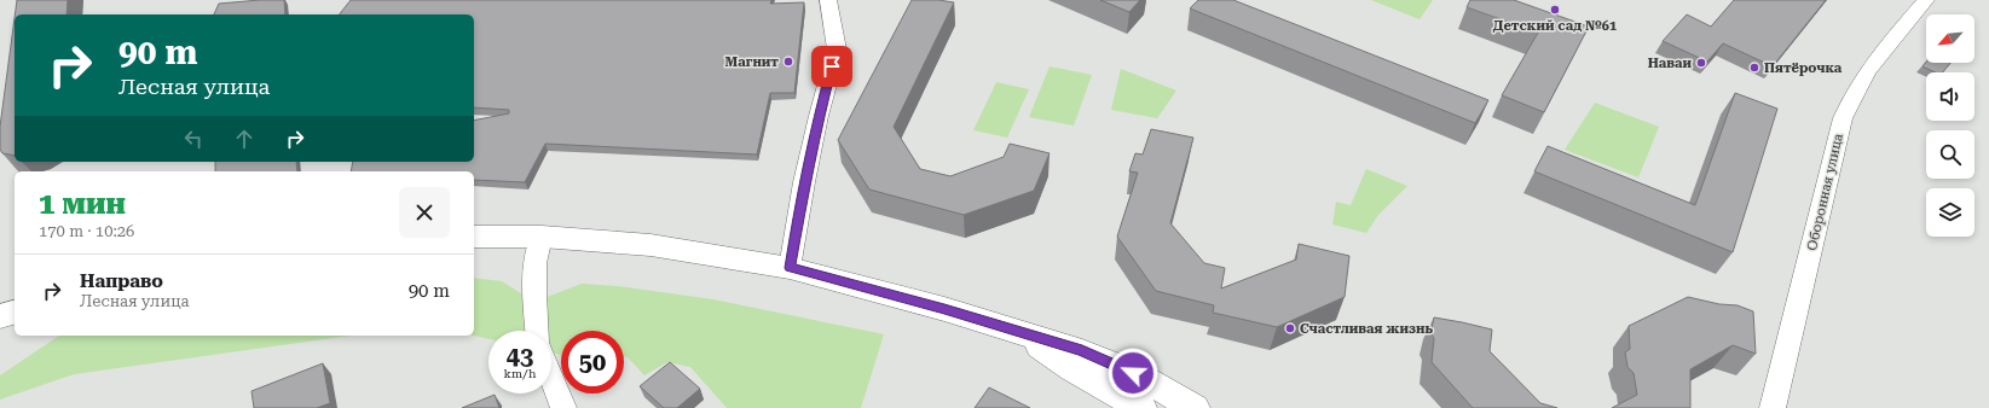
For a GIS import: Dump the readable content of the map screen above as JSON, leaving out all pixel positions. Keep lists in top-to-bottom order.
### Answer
{
  "streets": {
    "street": ["Оборонная улица"]
  },
  "places": [
    "Детский сад №61",
    "Магнит",
    "Наваи",
    "Пятёрочка",
    "Счастливая жизнь"
  ],
  "north": "bottom left",
  "page": {
    "turn": ["90 m", "Лесная улица"],
    "heading": ["1 мин", "170 m · 10:26"],
    "list": [
      {
        "name": "Направо",
        "note": "Лесная улица",
        "value": "90 m"
      }
    ],
    "speed": "43 km/h",
    "limit": "50"
  }
}
